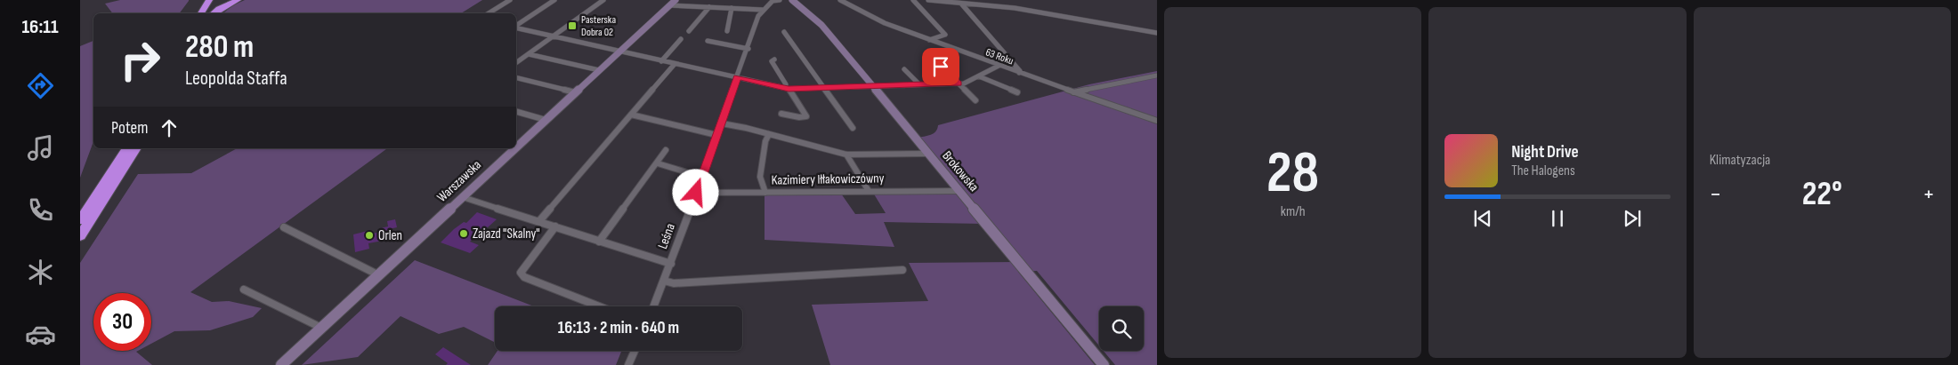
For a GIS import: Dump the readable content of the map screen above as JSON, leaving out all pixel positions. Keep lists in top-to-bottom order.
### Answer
{
  "streets": {
    "street": [
      "63 Roku",
      "Brokowska",
      "Kazimiery Iłłakowiczówny",
      "Warszawska",
      "Leśna"
    ]
  },
  "crossings": [
    ["Brokowska", "Kazimiery Iłłakowiczówny"],
    ["Kazimiery Iłłakowiczówny", "Leśna"]
  ],
  "places": {
    "transit": ["Pasterska Dobra 02"],
    "other": ["Zajazd \"Skalny\"", "Orlen"]
  },
  "page": {
    "tabs": "16:11",
    "tile": [
      ["28", "km/h"],
      "Klimatyzacja"
    ],
    "turn": ["280 m", "Leopolda Staffa"],
    "then": "Potem",
    "song": ["Night Drive", "The Halogens"],
    "heat": ["−", "22°", "+"],
    "limit": "30",
    "trip": "16:13 · 2 min · 640 m"
  }
}
